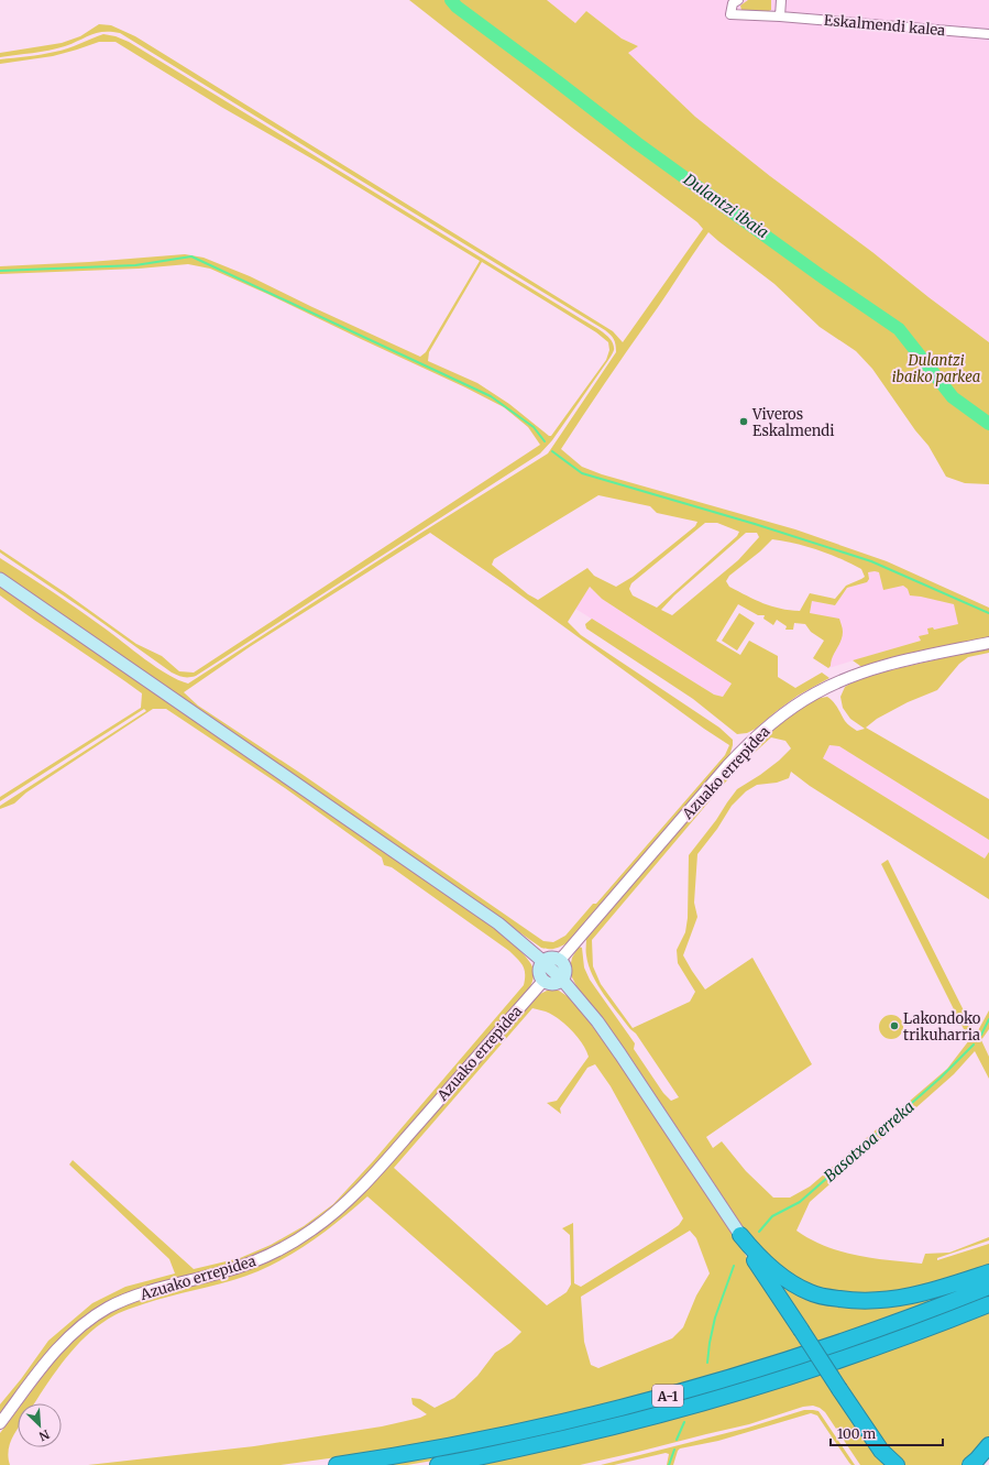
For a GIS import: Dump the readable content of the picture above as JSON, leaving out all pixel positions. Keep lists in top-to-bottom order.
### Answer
{
  "streets": {
    "highway": ["A-1"],
    "street": ["Eskalmendi kalea", "Azuako errepidea"]
  },
  "water": ["Dulantzi ibaia", "Basotxoa erreka"],
  "parks": ["Dulantzi ibaiko parkea"],
  "places": ["Viveros Eskalmendi", "Lakondoko trikuharria"],
  "scale_bar": "100 m",
  "north": "bottom right"
}
